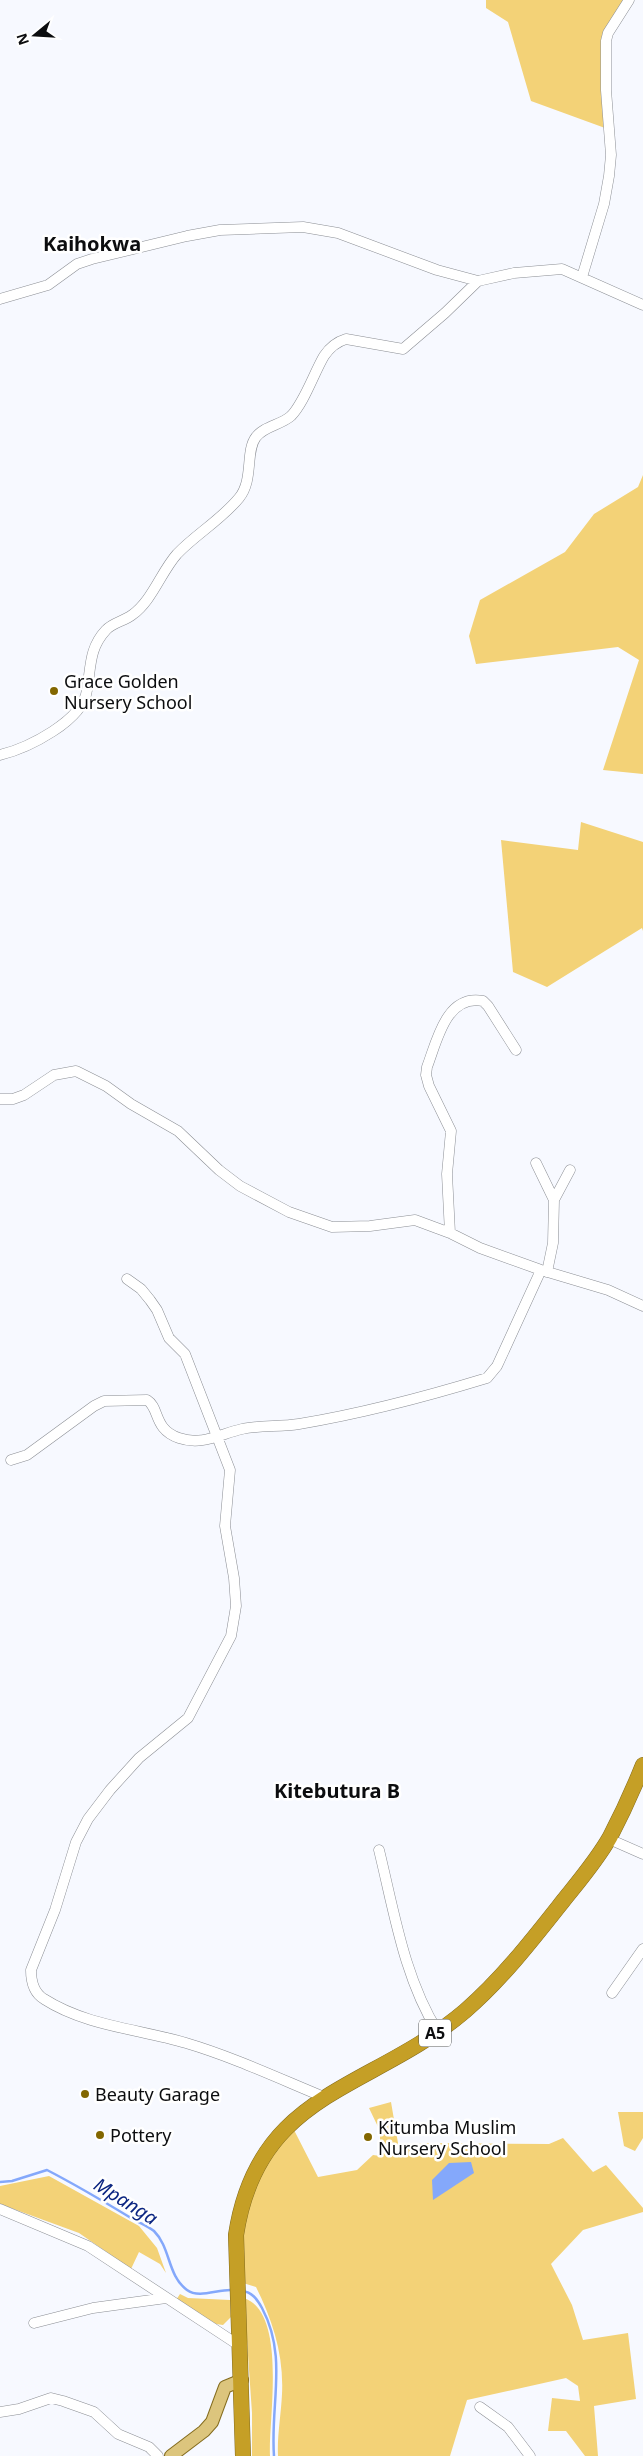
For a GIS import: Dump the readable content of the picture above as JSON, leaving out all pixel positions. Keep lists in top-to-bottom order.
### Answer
{
  "streets": {
    "highway": ["A5"]
  },
  "districts": ["Kaihokwa", "Kitebutura B"],
  "water": ["Mpanga"],
  "places": [
    "Grace Golden Nursery School",
    "Beauty Garage",
    "Pottery",
    "Kitumba Muslim Nursery School"
  ],
  "north": "left"
}
